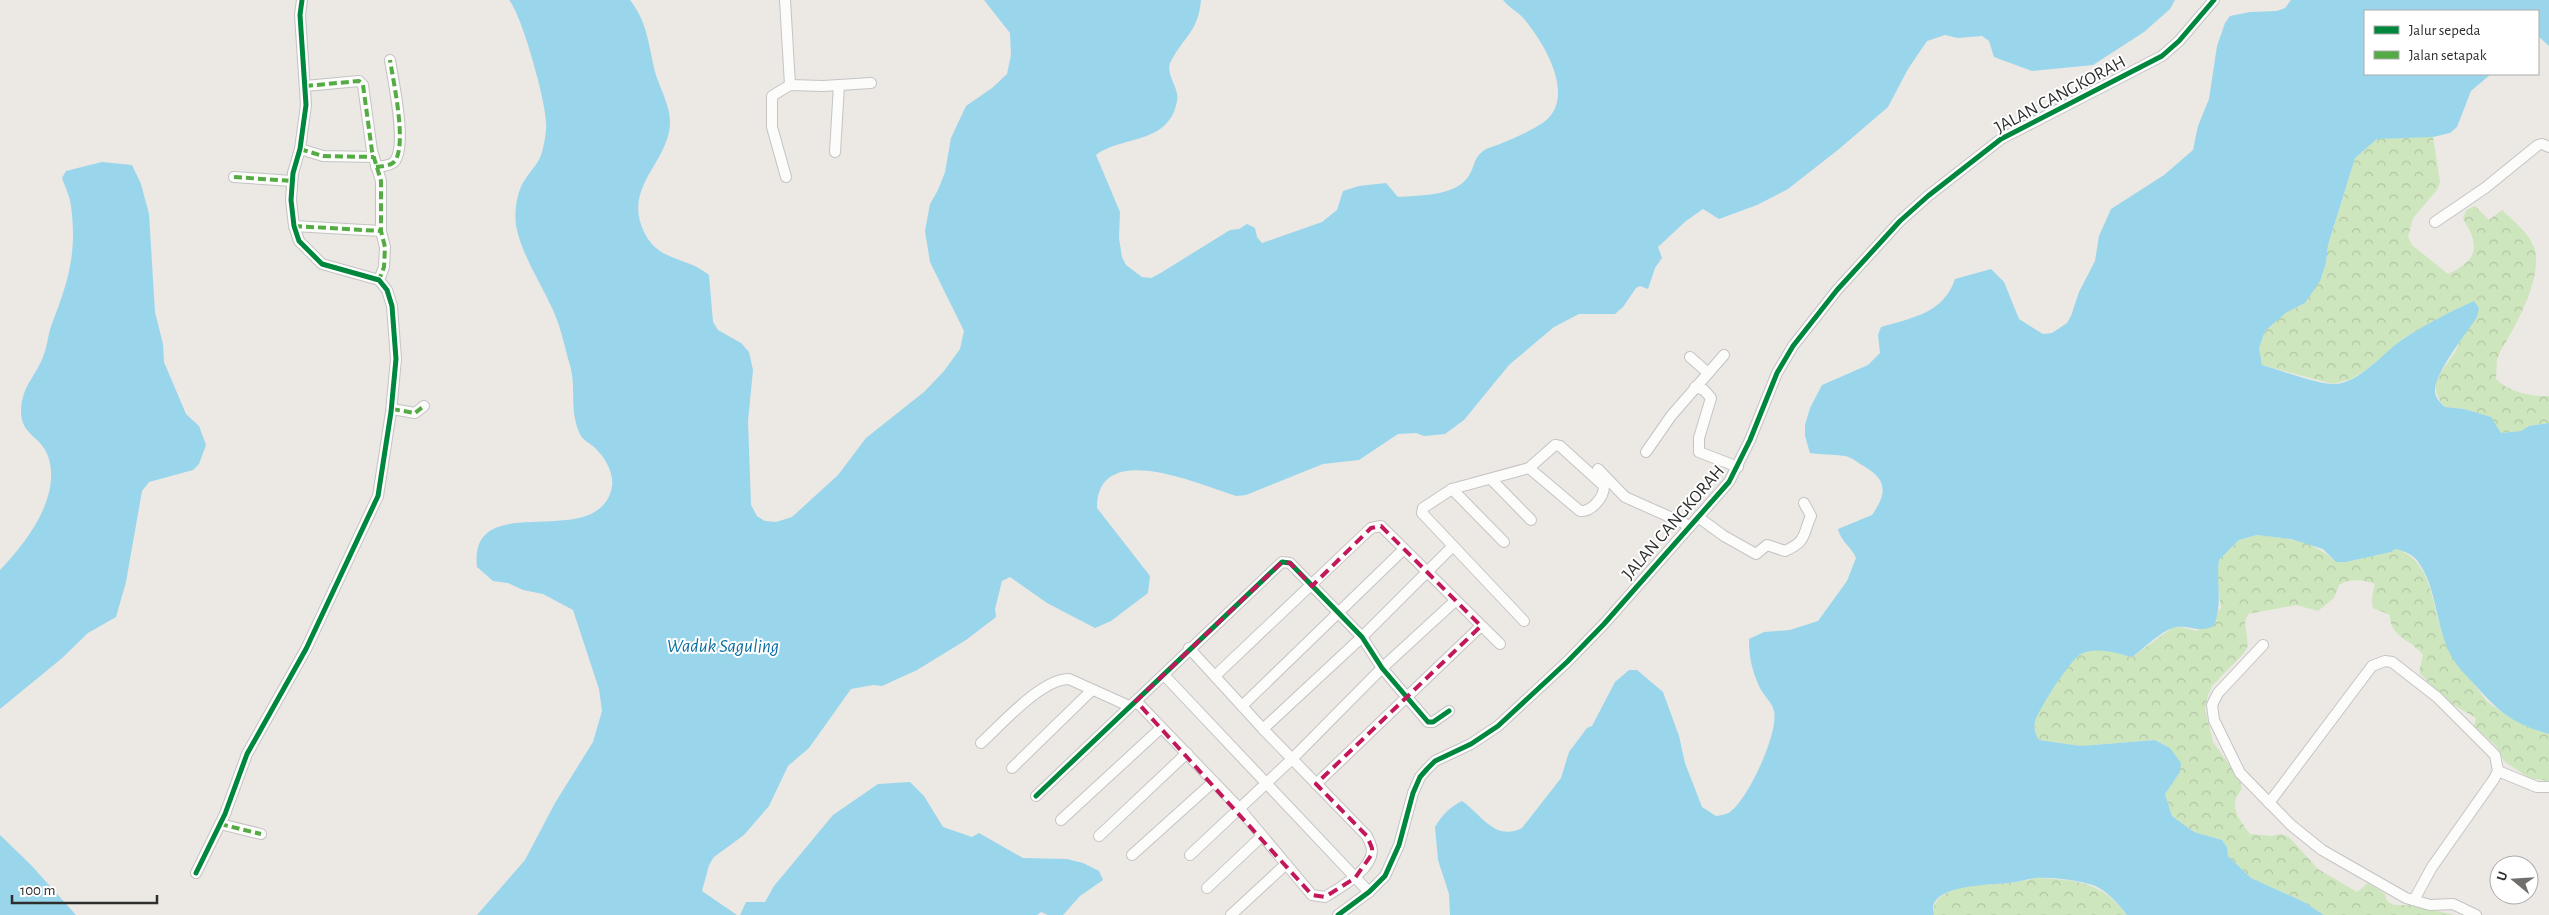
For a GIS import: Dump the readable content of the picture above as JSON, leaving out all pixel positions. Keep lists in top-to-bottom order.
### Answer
{
  "streets": {
    "street": ["JALAN CANGKORAH"]
  },
  "water": ["Waduk Saguling"],
  "legend": ["Jalur sepeda", "Jalan setapak"],
  "scale_bar": "100 m",
  "north": "left"
}
